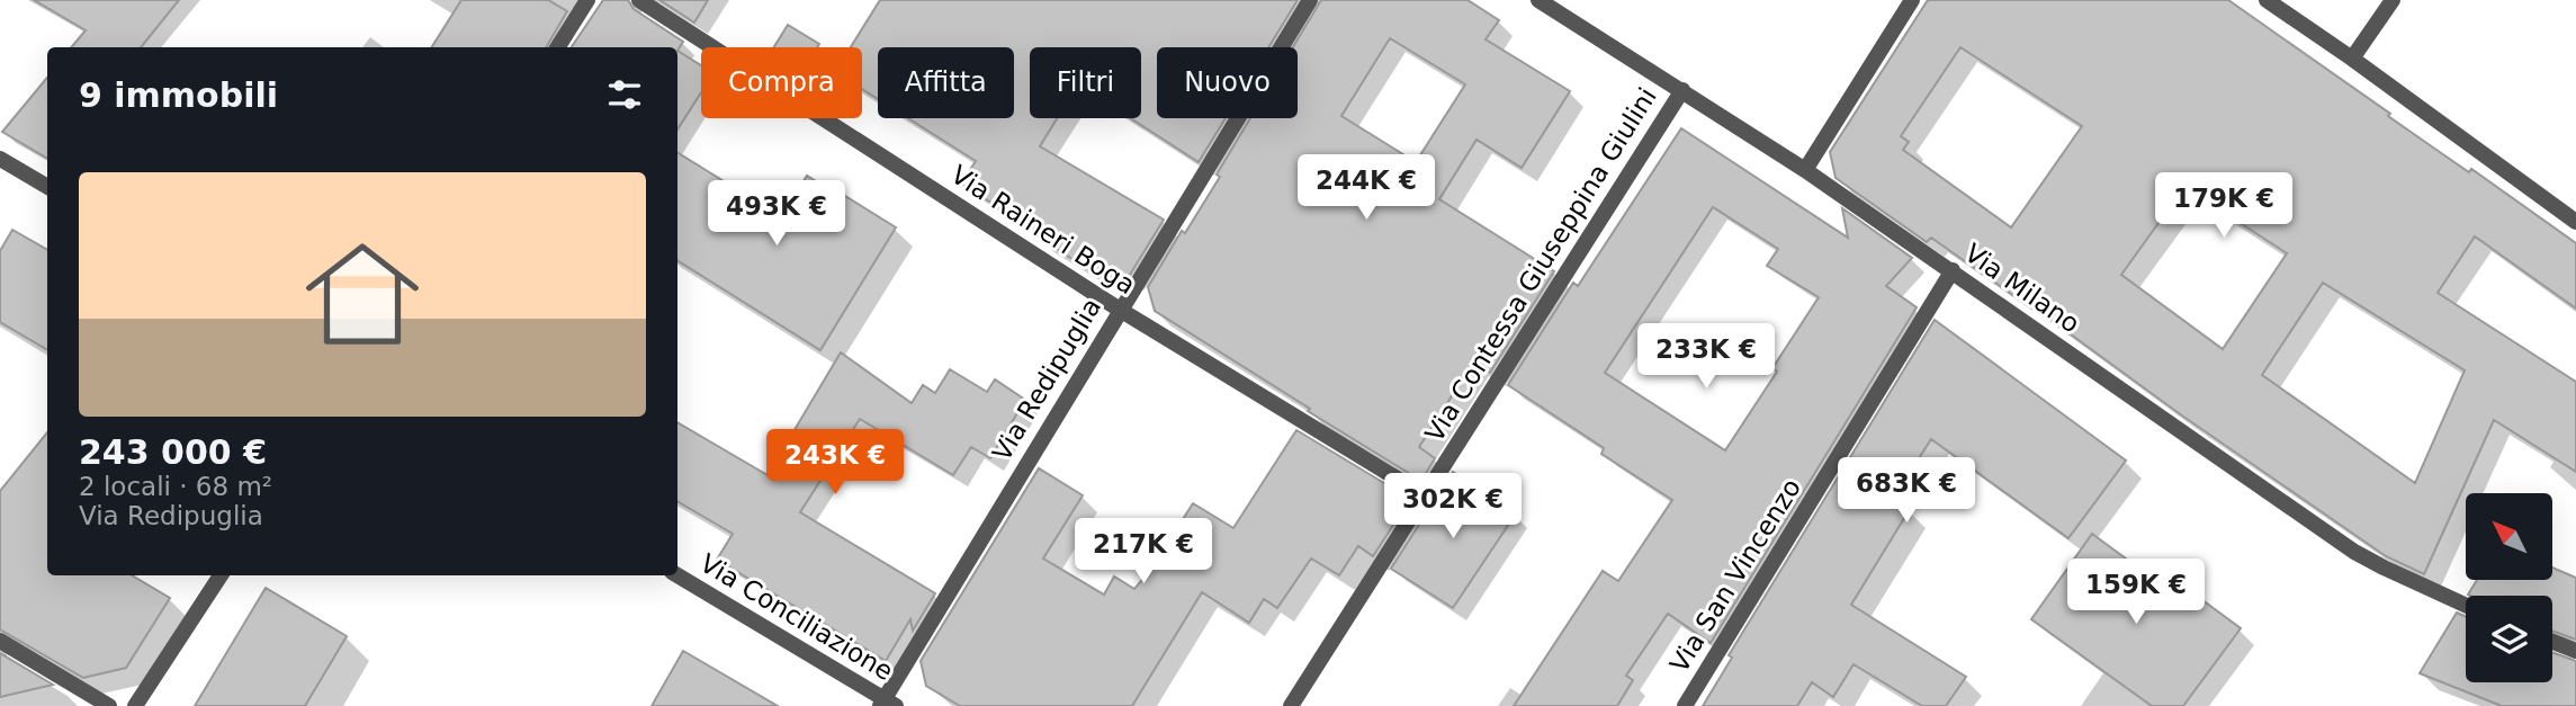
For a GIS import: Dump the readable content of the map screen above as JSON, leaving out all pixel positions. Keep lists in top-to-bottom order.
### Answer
{
  "streets": {
    "street": [
      "Via Raineri Boga",
      "Via Contessa Giuseppina Giulini",
      "Via Milano",
      "Via Redipuglia",
      "Via San Vincenzo",
      "Via Conciliazione"
    ]
  },
  "crossings": [
    ["Via Raineri Boga", "Via Contessa Giuseppina Giulini"],
    ["Via Raineri Boga", "Via Redipuglia"],
    ["Via Contessa Giuseppina Giulini", "Via Milano"],
    ["Via Milano", "Via San Vincenzo"],
    ["Via Redipuglia", "Via Conciliazione"]
  ],
  "north": "top left",
  "page": {
    "chip": [
      "Compra",
      "Affitta",
      "Filtri",
      "Nuovo"
    ],
    "heading": "9 immobili",
    "list": [
      {
        "name": "243 000 €",
        "note": "2 locali · 68 m² · Via Redipuglia"
      }
    ],
    "price": [
      "244K €",
      "179K €",
      "493K €",
      "233K €",
      "243K €",
      "683K €",
      "302K €",
      "217K €",
      "159K €"
    ]
  }
}
